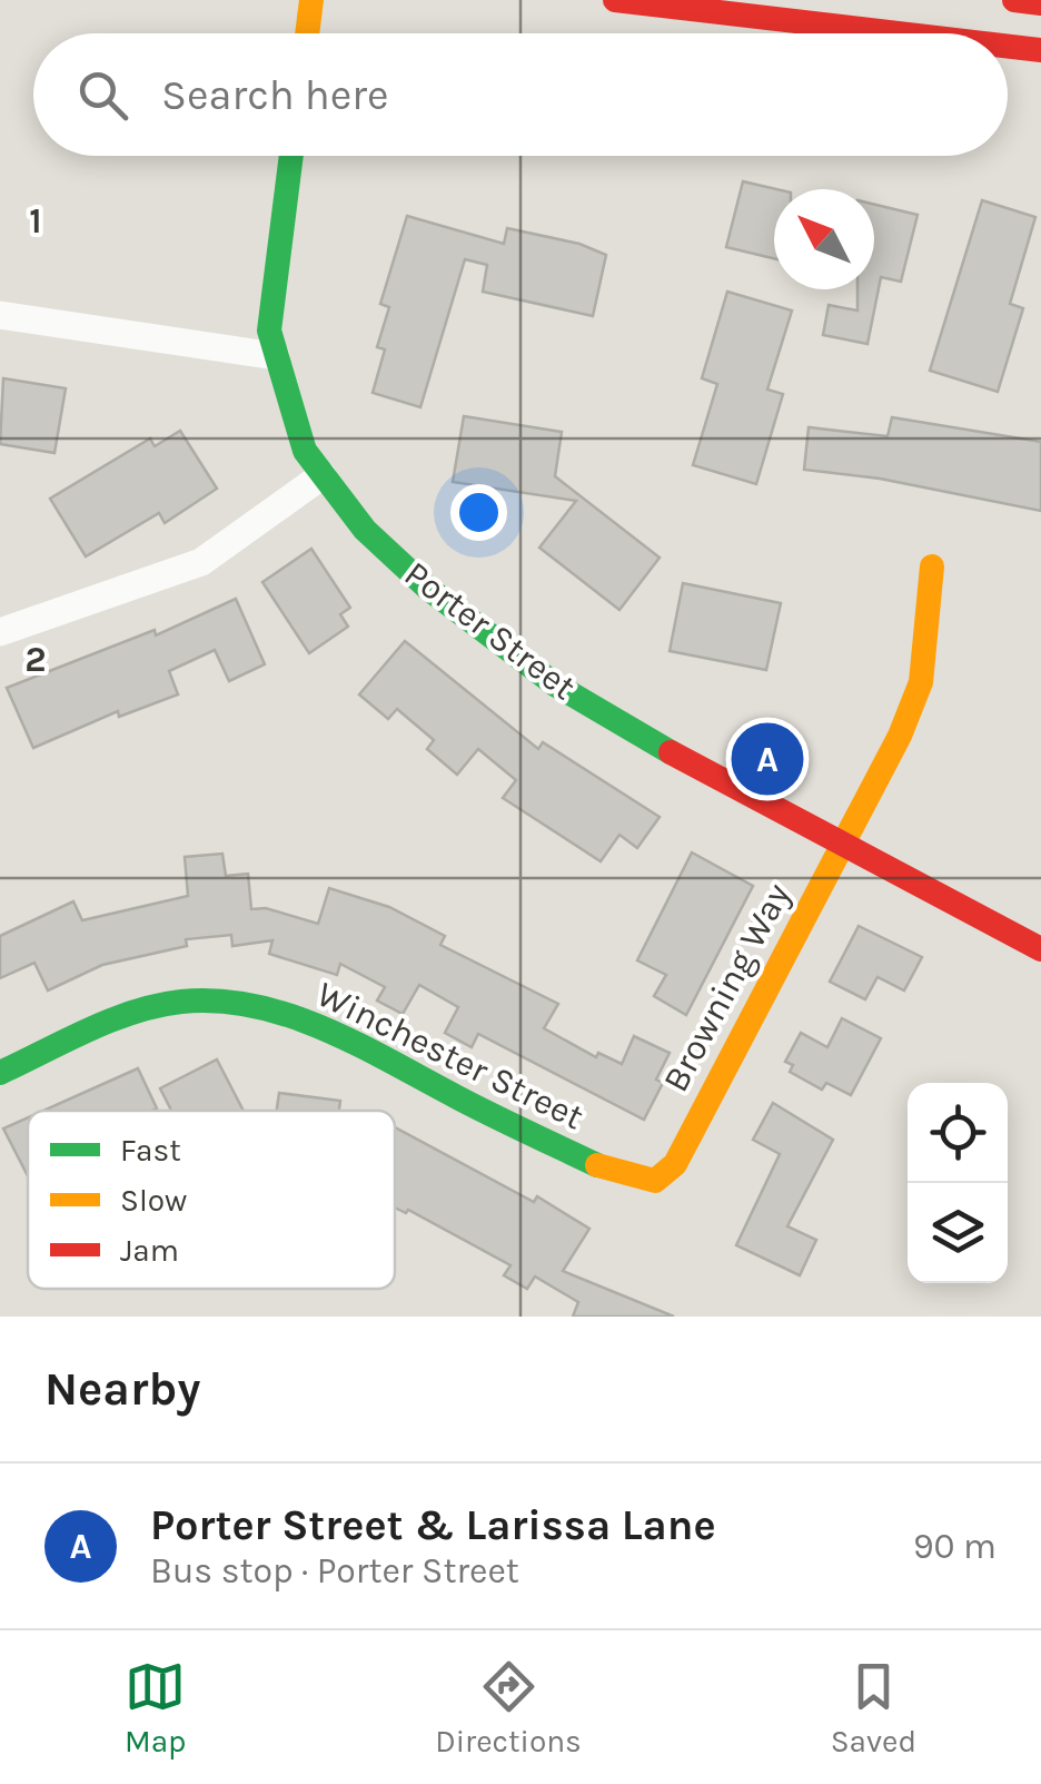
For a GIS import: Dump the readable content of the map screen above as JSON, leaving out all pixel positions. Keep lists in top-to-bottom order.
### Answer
{
  "streets": {
    "street": ["Porter Street", "Browning Way", "Winchester Street"]
  },
  "crossings": [
    ["Porter Street", "Browning Way"],
    ["Browning Way", "Winchester Street"]
  ],
  "legend": ["Fast", "Slow", "Jam"],
  "north": "top left",
  "page": {
    "search": "Search here",
    "pins": "A",
    "heading": "Nearby",
    "list": [
      {
        "mark": "A",
        "name": "Porter Street & Larissa Lane",
        "note": "Bus stop · Porter Street",
        "value": "90 m"
      }
    ],
    "nav": ["Map", "Directions", "Saved"]
  },
  "grid": {
    "rows": ["1", "2"]
  }
}
